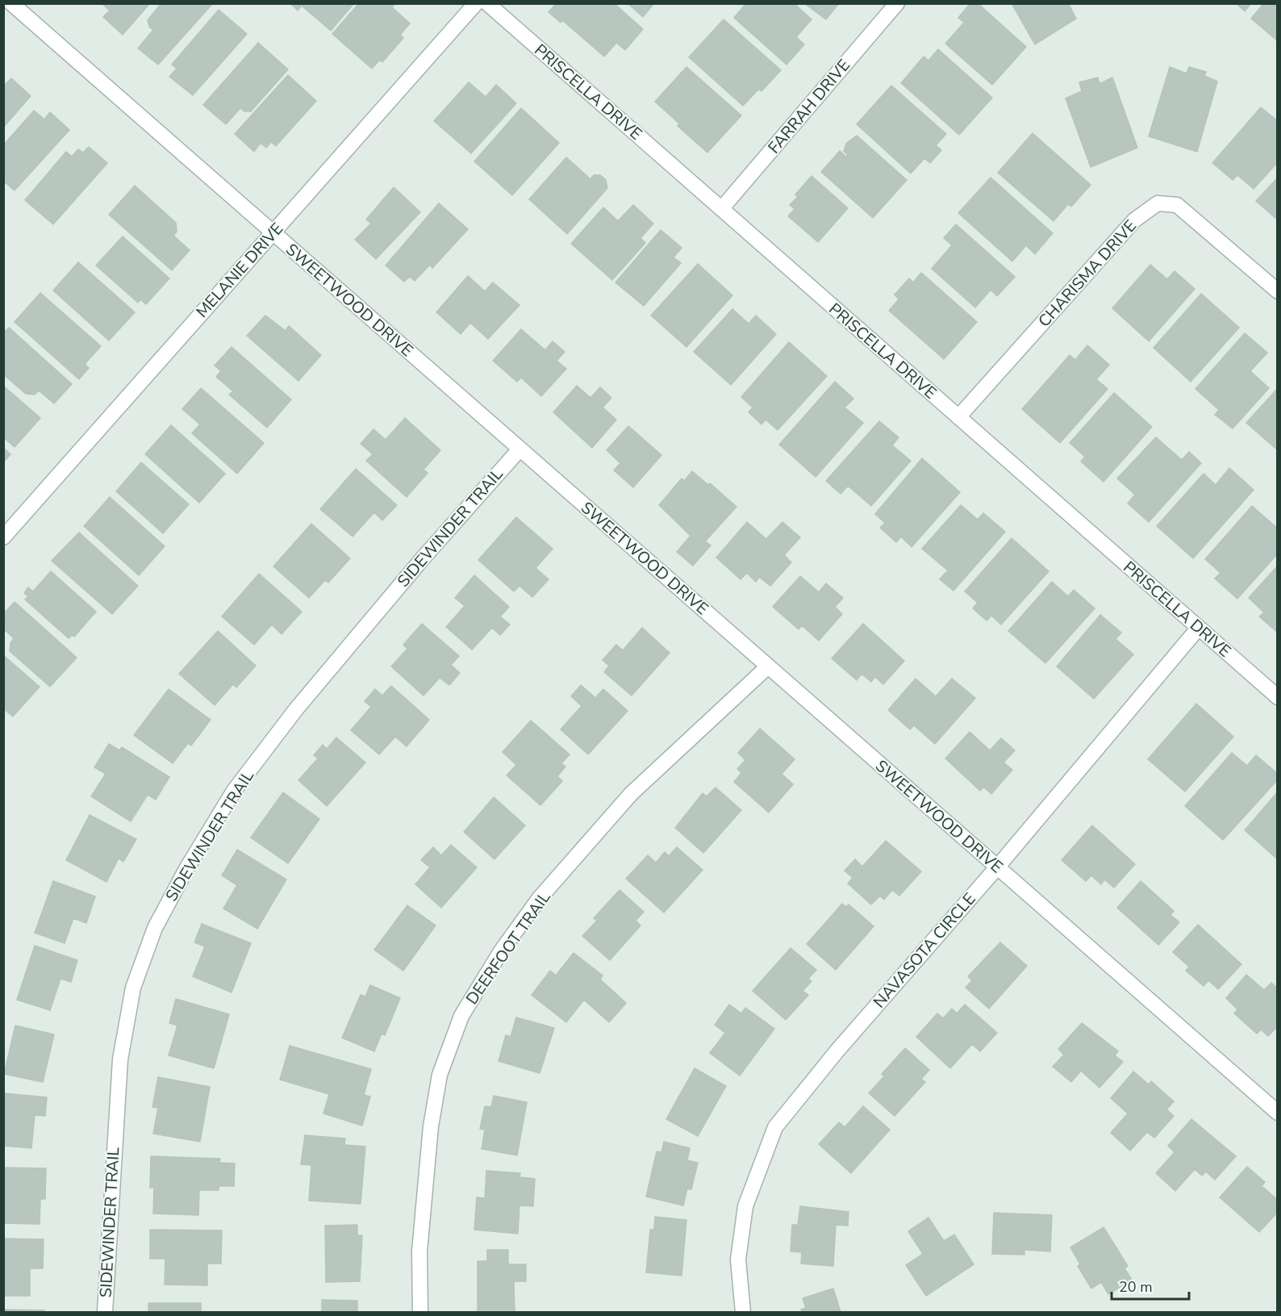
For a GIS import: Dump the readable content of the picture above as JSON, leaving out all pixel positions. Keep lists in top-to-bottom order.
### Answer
{
  "streets": {
    "street": [
      "PRISCELLA DRIVE",
      "FARRAH DRIVE",
      "MELANIE DRIVE",
      "CHARISMA DRIVE",
      "SWEETWOOD DRIVE",
      "SIDEWINDER TRAIL",
      "DEERFOOT TRAIL",
      "NAVASOTA CIRCLE"
    ]
  },
  "crossings": [
    ["PRISCELLA DRIVE", "FARRAH DRIVE"],
    ["PRISCELLA DRIVE", "CHARISMA DRIVE"],
    ["PRISCELLA DRIVE", "NAVASOTA CIRCLE"],
    ["MELANIE DRIVE", "SWEETWOOD DRIVE"],
    ["SWEETWOOD DRIVE", "SIDEWINDER TRAIL"],
    ["SWEETWOOD DRIVE", "DEERFOOT TRAIL"],
    ["SWEETWOOD DRIVE", "NAVASOTA CIRCLE"]
  ],
  "scale_bar": "20 m"
}
